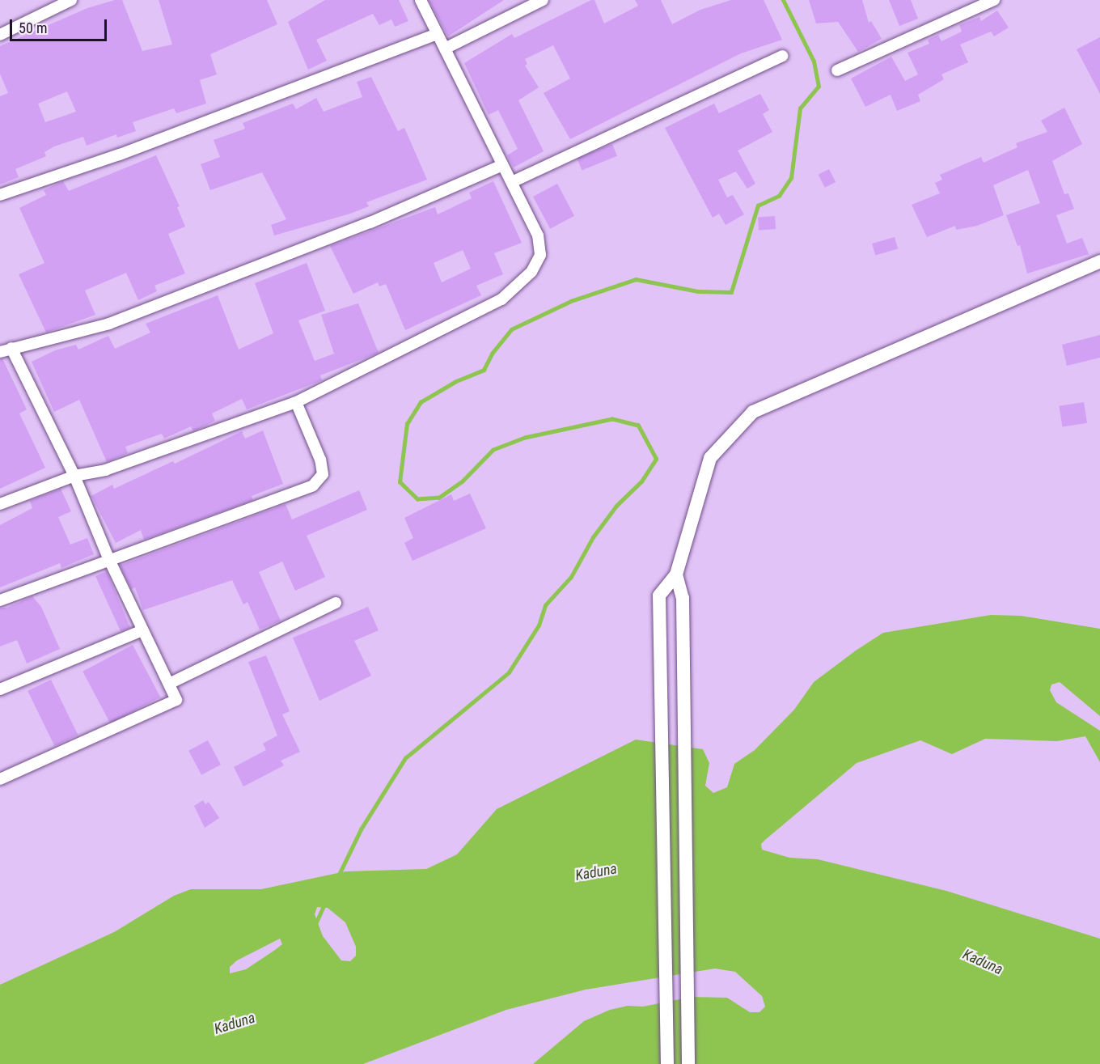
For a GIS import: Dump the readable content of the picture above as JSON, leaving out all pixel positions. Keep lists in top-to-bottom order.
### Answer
{
  "water": ["Kaduna"],
  "scale_bar": "50 m"
}
